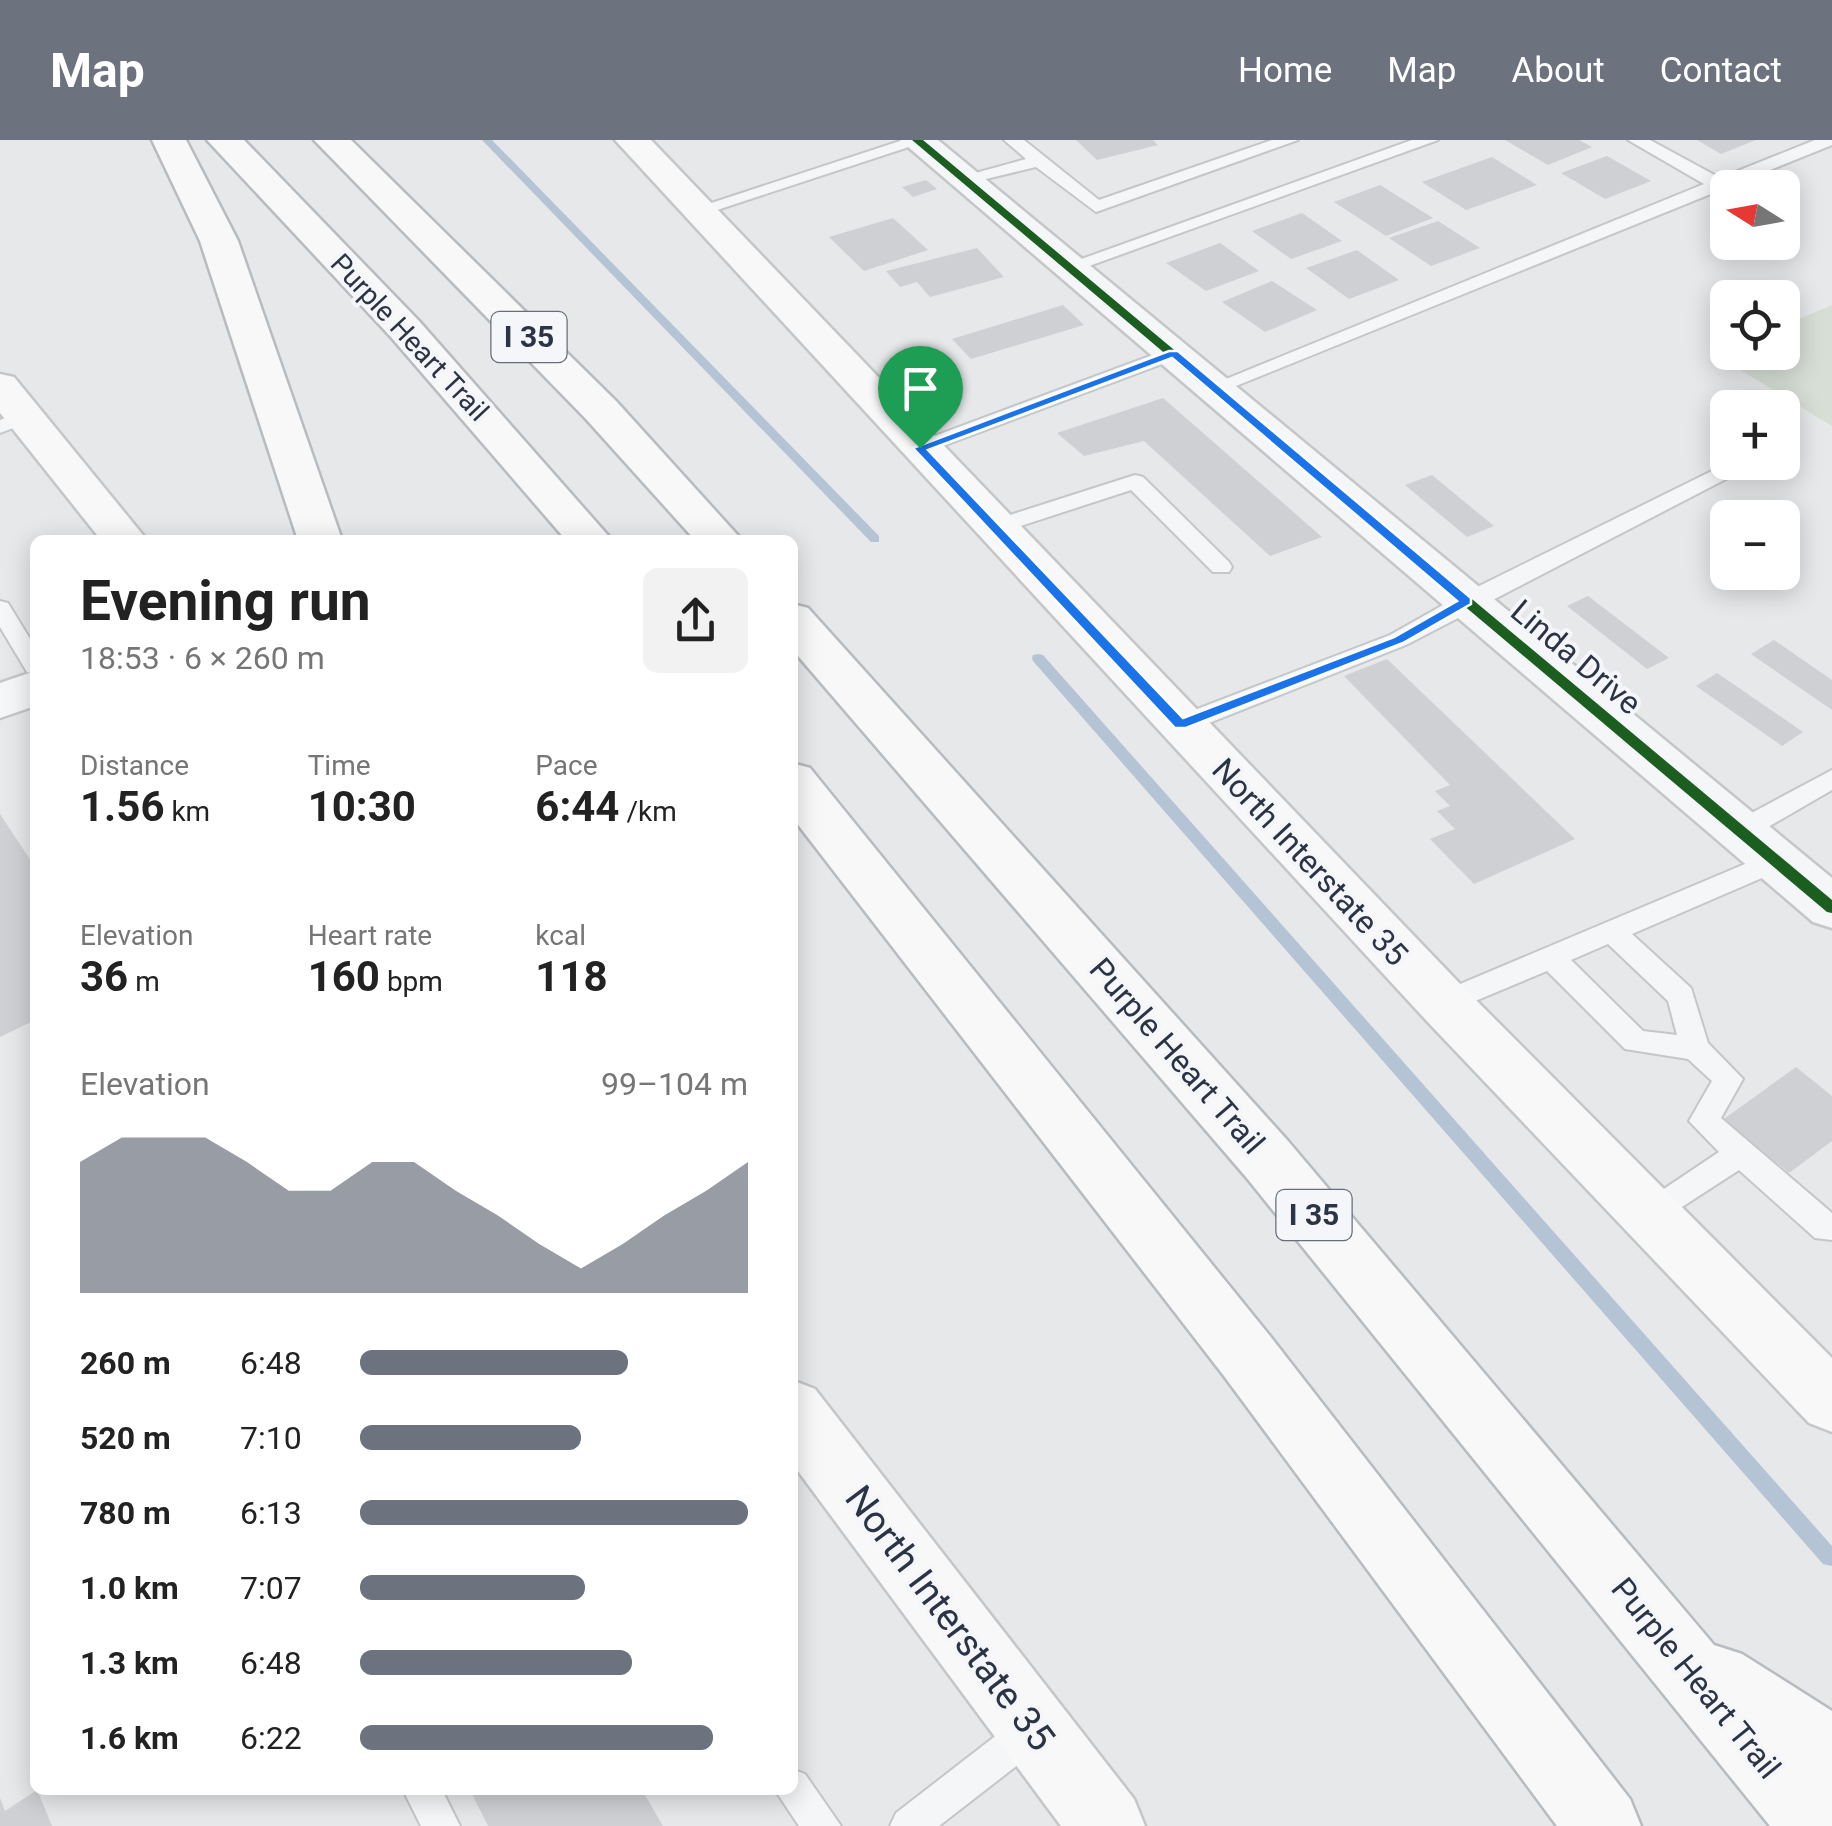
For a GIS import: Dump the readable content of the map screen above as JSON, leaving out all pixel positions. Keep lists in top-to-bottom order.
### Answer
{
  "streets": {
    "main road": ["Purple Heart Trail", "I 35", "North Interstate 35"],
    "street": ["Linda Drive"]
  },
  "north": "left",
  "page": {
    "header": "Map",
    "nav": [
      "Home",
      "Map",
      "About",
      "Contact"
    ],
    "map_buttons": ["+", "−"],
    "heading": ["Evening run", "18:53 · 6 × 260 m"],
    "stats": [
      ["Distance", "1.56 km"],
      ["Time", "10:30"],
      ["Pace", "6:44 /km"],
      ["Elevation", "36 m"],
      ["Heart rate", "160 bpm"],
      ["kcal", "118"]
    ],
    "chart": ["Elevation", "99–104 m"],
    "list": [
      {
        "name": "260 m",
        "note": "6:48"
      },
      {
        "name": "520 m",
        "note": "7:10"
      },
      {
        "name": "780 m",
        "note": "6:13"
      },
      {
        "name": "1.0 km",
        "note": "7:07"
      },
      {
        "name": "1.3 km",
        "note": "6:48"
      },
      {
        "name": "1.6 km",
        "note": "6:22"
      }
    ]
  }
}
